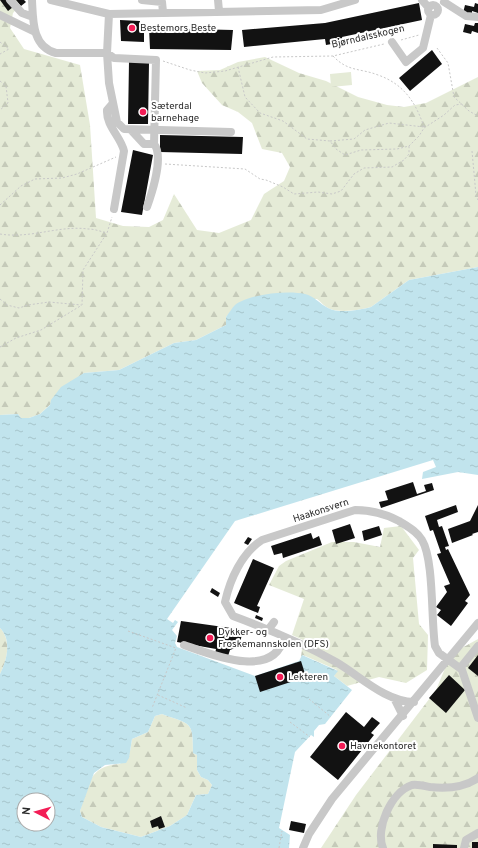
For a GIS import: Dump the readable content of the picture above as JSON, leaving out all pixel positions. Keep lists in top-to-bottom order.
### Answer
{
  "streets": {
    "street": ["Haakonsvern"],
    "path": ["Bjørndalsskogen"]
  },
  "places": [
    "Bestemors Beste",
    "Sæterdal barnehage",
    "Dykker- og Froskemannskolen (DFS)",
    "Lekteren",
    "Havnekontoret"
  ],
  "north": "left"
}
